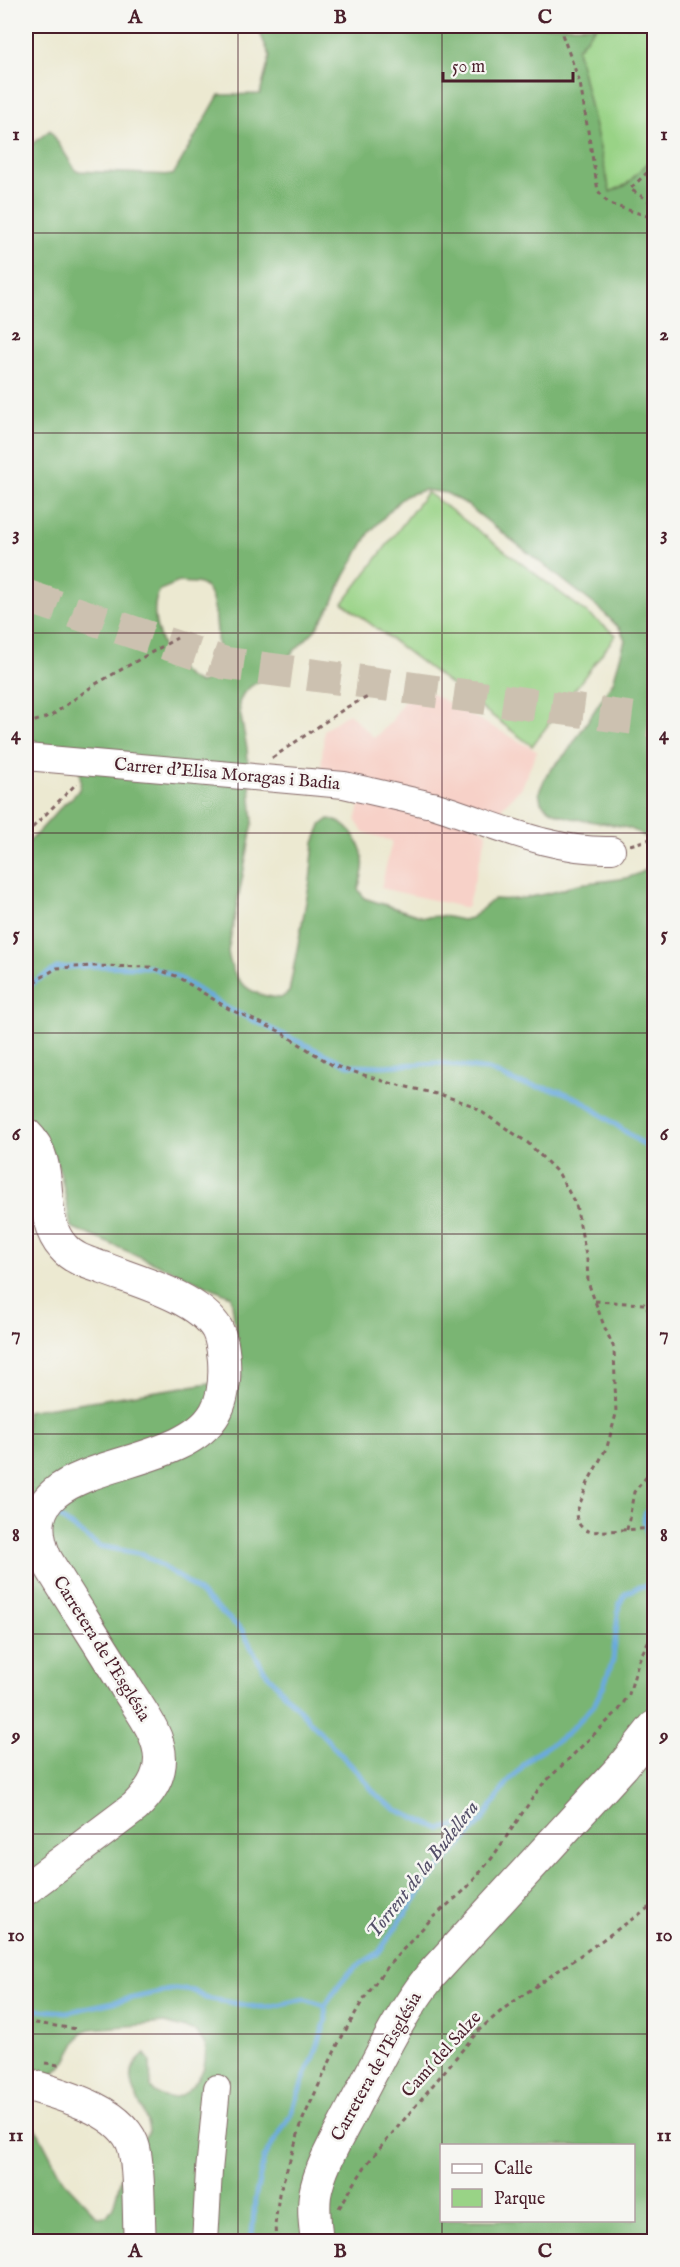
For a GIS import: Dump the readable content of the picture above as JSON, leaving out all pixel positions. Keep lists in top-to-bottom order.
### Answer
{
  "streets": {
    "main road": ["Carretera de l'Església"],
    "street": ["Carrer d'Elisa Moragas i Badia"],
    "path": ["Camí del Salze"]
  },
  "water": ["Torrent de la Budellera"],
  "legend": ["Calle", "Parque"],
  "scale_bar": "50 m",
  "grid": {
    "columns": ["A", "B", "C"],
    "rows": [
      "1",
      "2",
      "3",
      "4",
      "5",
      "6",
      "7",
      "8",
      "9",
      "10",
      "11"
    ]
  }
}
